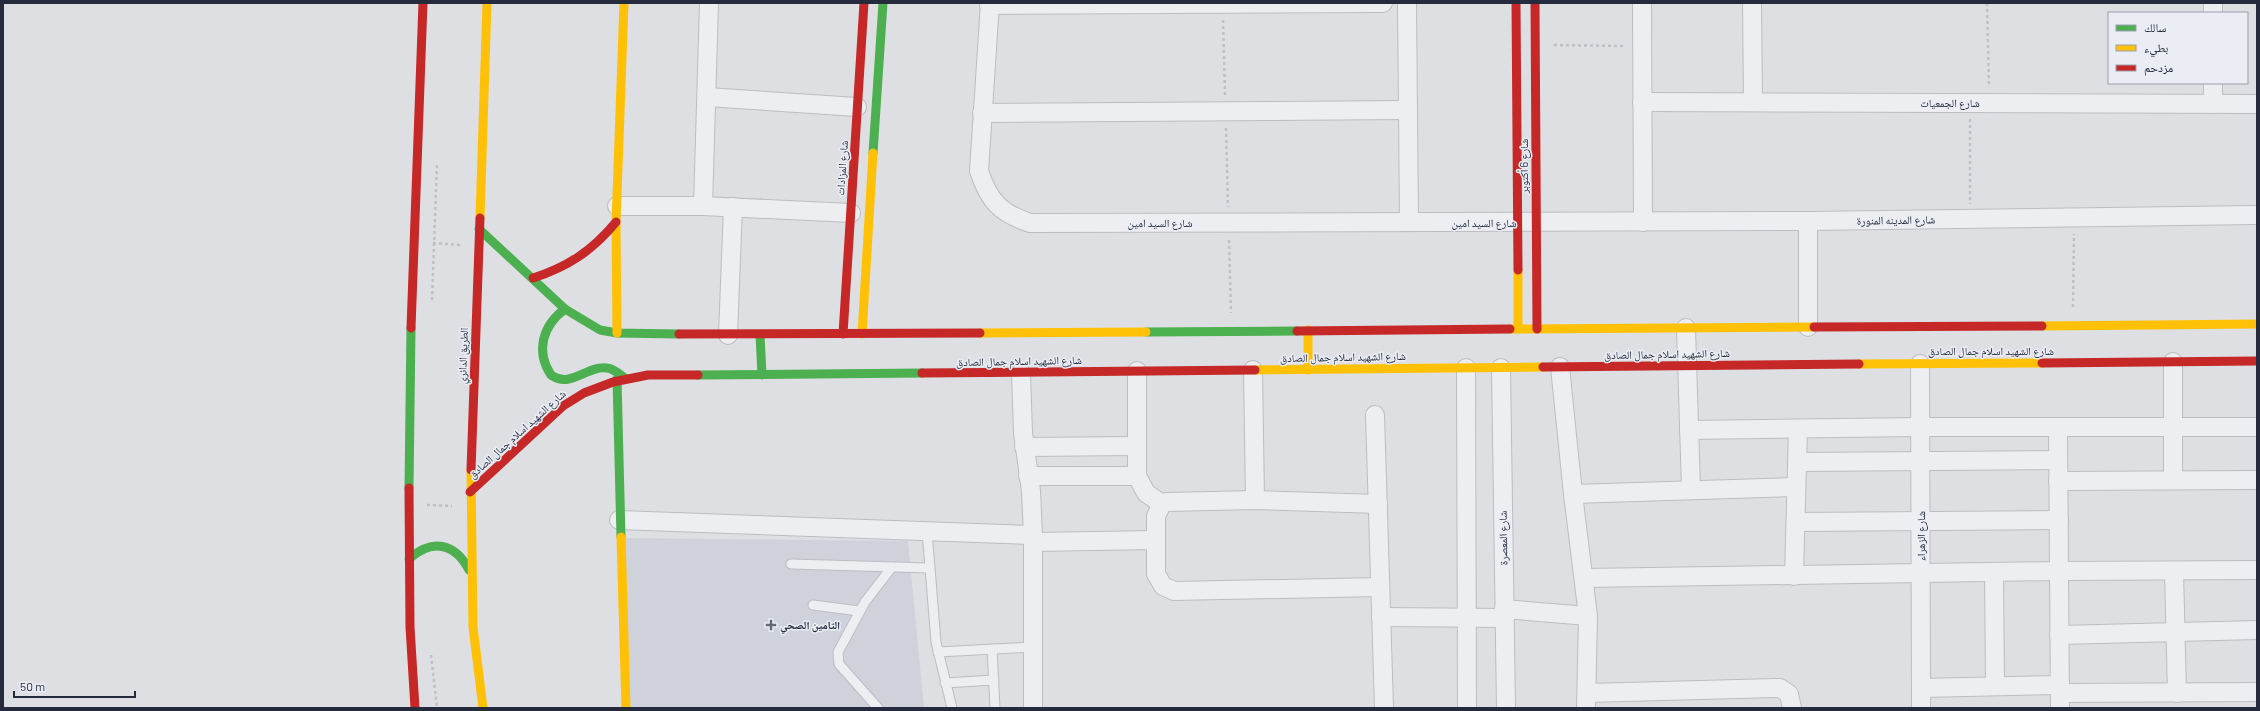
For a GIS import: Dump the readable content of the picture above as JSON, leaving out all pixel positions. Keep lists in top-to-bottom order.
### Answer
{
  "streets": {
    "street": [
      "شارع الجمعيات",
      "شارع 6 أكتوبر",
      "شارع المزادات",
      "شارع المدينه المنورة",
      "شارع السيد امين",
      "شارع الشهيد اسلام جمال الصادق",
      "الطريق الدائري",
      "شارع الزهراء",
      "شارع المعصرة"
    ]
  },
  "crossings": [
    ["شارع 6 أكتوبر", "شارع المدينه المنورة"],
    ["شارع 6 أكتوبر", "شارع السيد امين"],
    ["شارع المدينه المنورة", "شارع السيد امين"],
    ["شارع الشهيد اسلام جمال الصادق", "الطريق الدائري"],
    ["شارع الشهيد اسلام جمال الصادق", "شارع الزهراء"],
    ["شارع الشهيد اسلام جمال الصادق", "شارع المعصرة"]
  ],
  "places": {
    "health": ["التامين الصحي"]
  },
  "legend": ["سالك", "بطيء", "مزدحم"],
  "scale_bar": "50 m"
}
